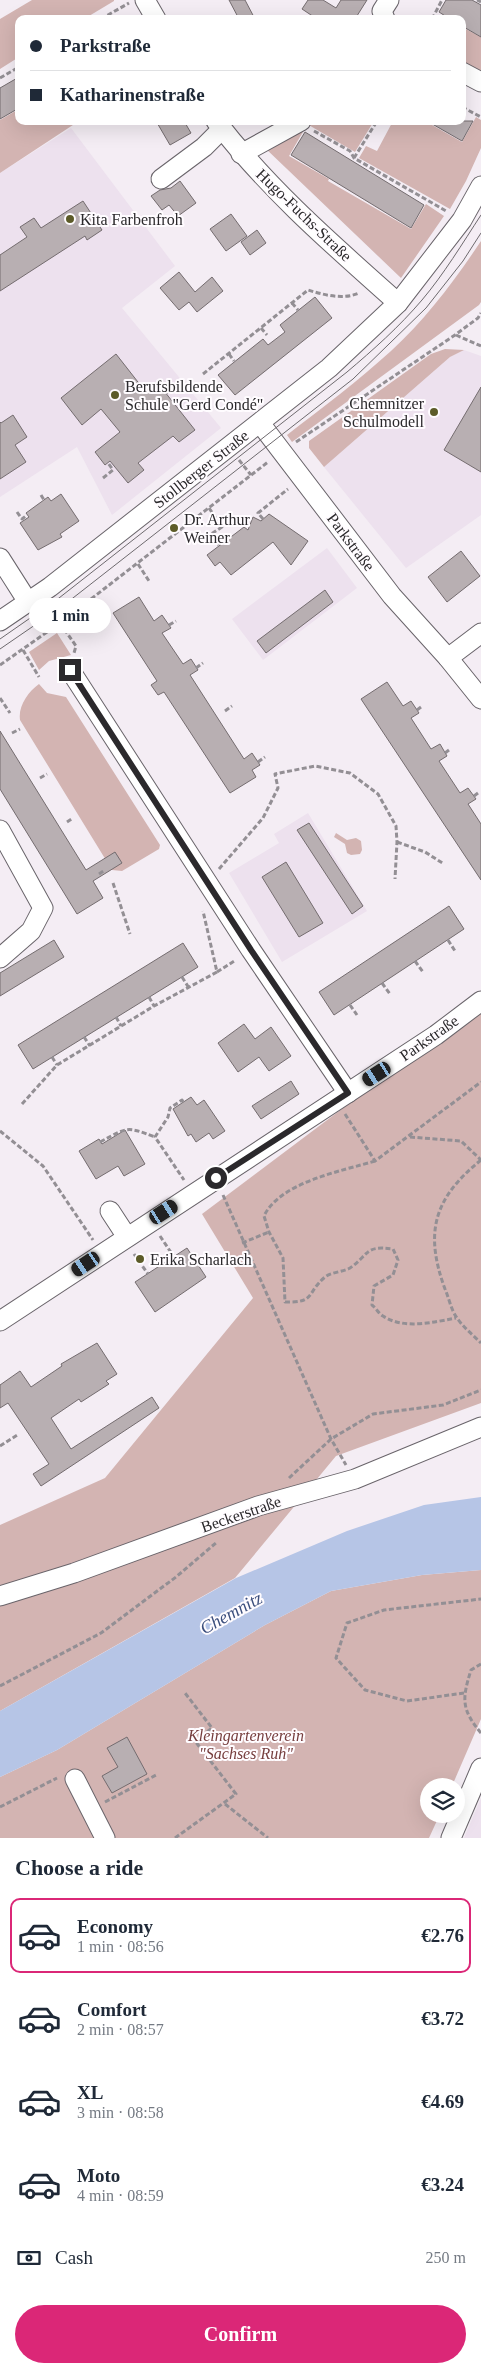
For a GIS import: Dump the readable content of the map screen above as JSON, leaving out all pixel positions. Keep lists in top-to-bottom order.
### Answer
{
  "streets": {
    "street": [
      "Hugo-Fuchs-Straße",
      "Stollberger Straße",
      "Parkstraße",
      "Beckerstraße"
    ]
  },
  "crossings": [
    ["Hugo-Fuchs-Straße", "Stollberger Straße"],
    ["Stollberger Straße", "Parkstraße"]
  ],
  "water": ["Chemnitz"],
  "parks": ["Kleingartenverein \"Sachses Ruh\""],
  "places": [
    "Kita Farbenfroh",
    "Berufsbildende Schule \"Gerd Condé\"",
    "Chemnitzer Schulmodell",
    "Dr. Arthur Weiner",
    "Erika Scharlach"
  ],
  "page": {
    "banner": ["Parkstraße", "Katharinenstraße"],
    "bubble": "1 min",
    "heading": "Choose a ride",
    "list": [
      {
        "name": "Economy",
        "note": "1 min · 08:56",
        "value": "€2.76"
      },
      {
        "name": "Comfort",
        "note": "2 min · 08:57",
        "value": "€3.72"
      },
      {
        "name": "XL",
        "note": "3 min · 08:58",
        "value": "€4.69"
      },
      {
        "name": "Moto",
        "note": "4 min · 08:59",
        "value": "€3.24"
      }
    ],
    "pay": ["Cash", "250 m"],
    "buttons": "Confirm"
  }
}
